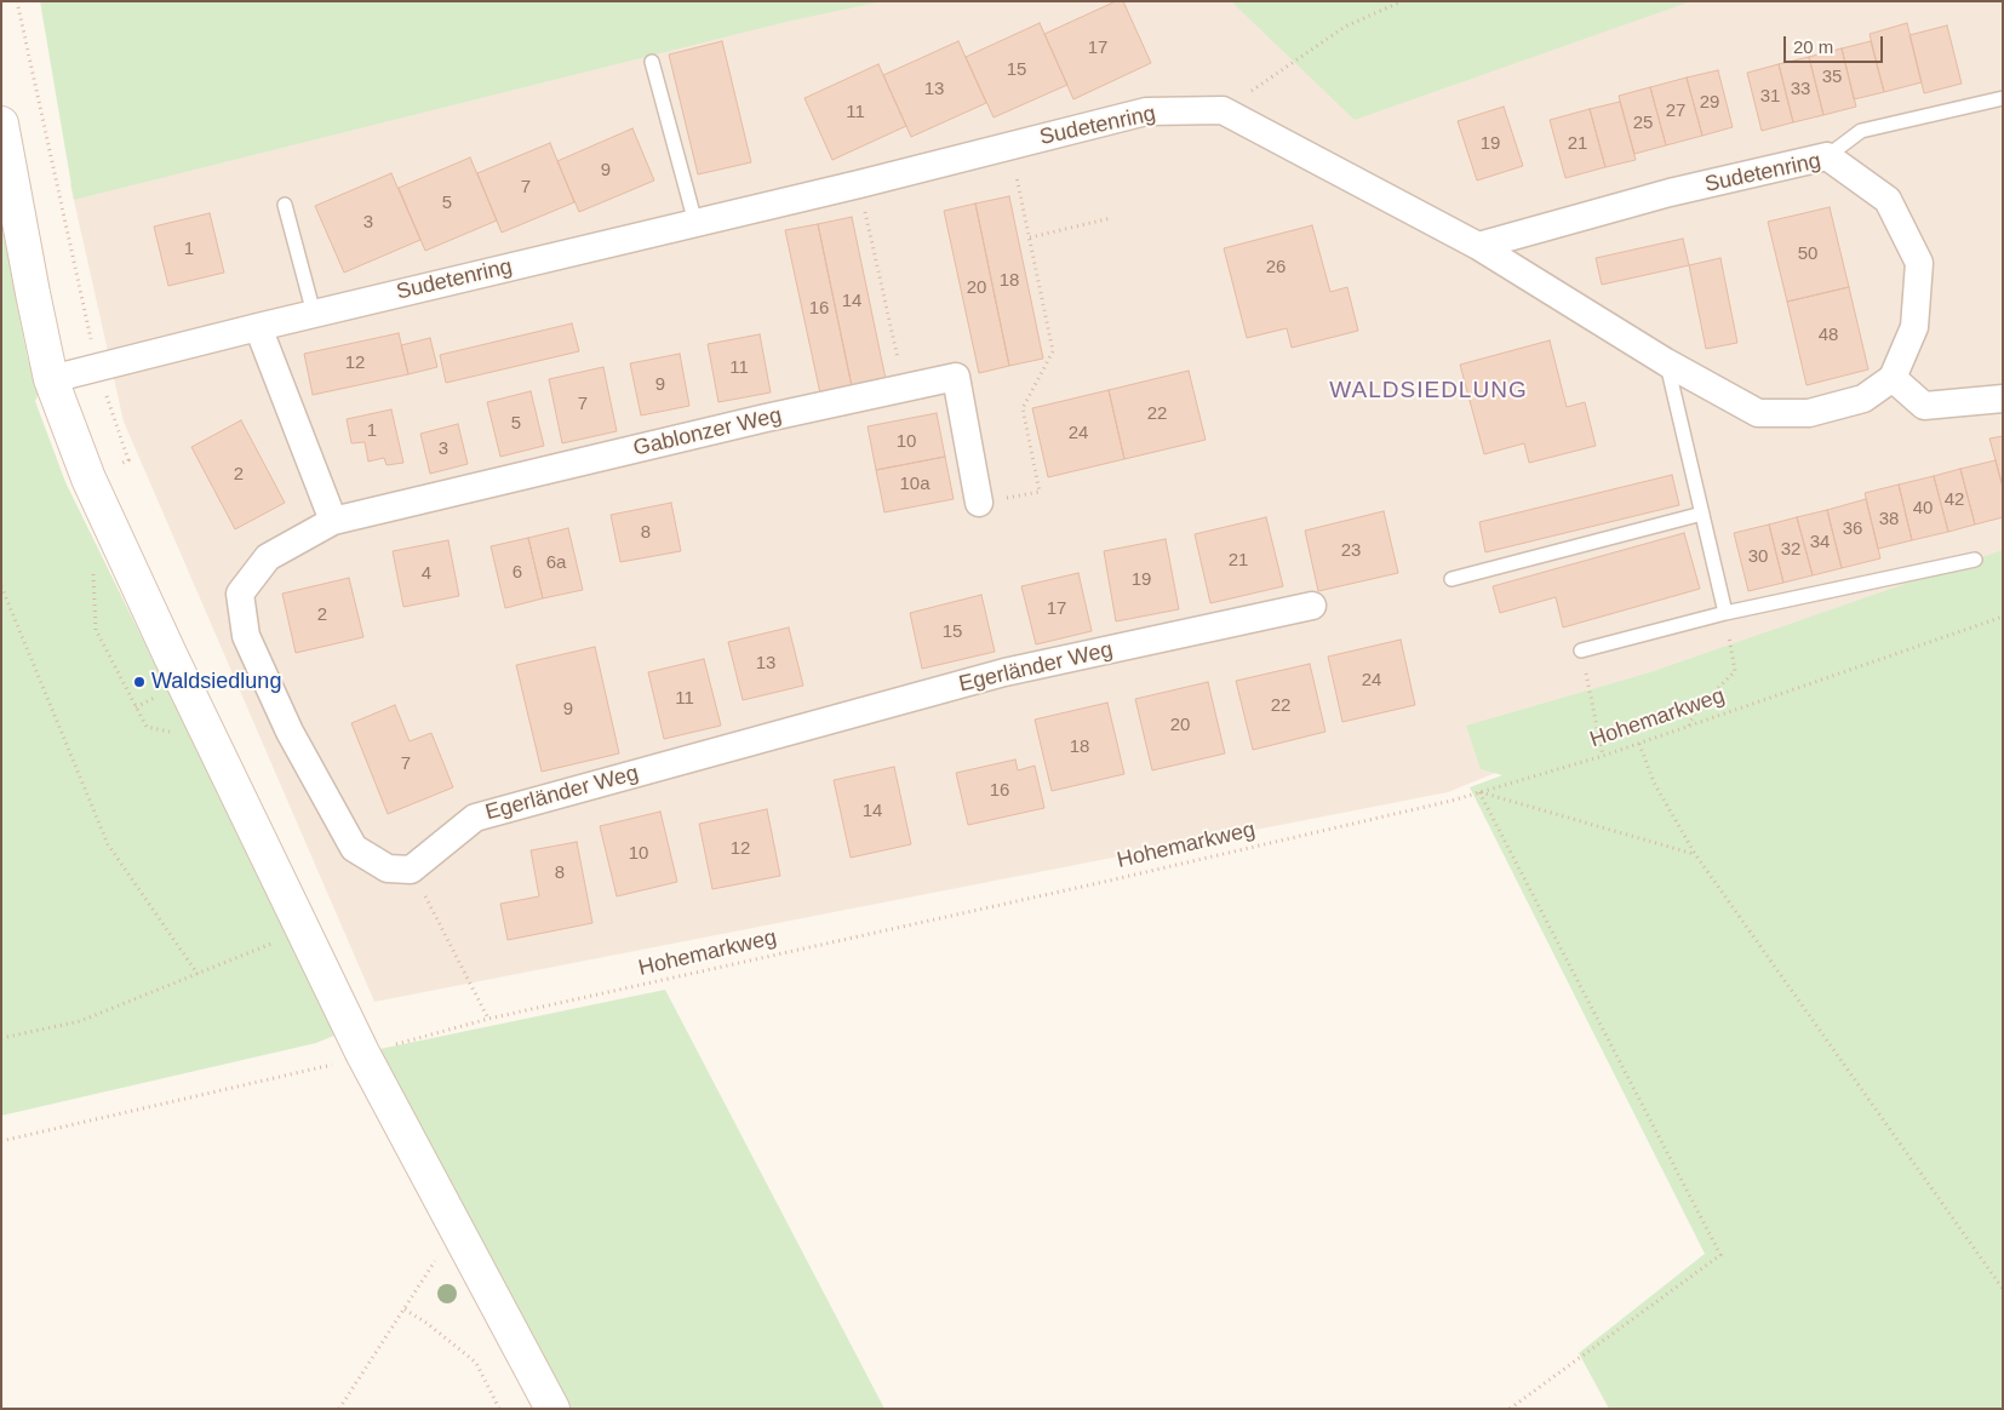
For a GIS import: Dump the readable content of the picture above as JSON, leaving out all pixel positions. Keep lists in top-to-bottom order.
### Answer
{
  "streets": {
    "street": ["Sudetenring", "Gablonzer Weg", "Egerländer Weg"],
    "path": ["Hohemarkweg"]
  },
  "crossings": [
    ["Sudetenring", "Gablonzer Weg"]
  ],
  "districts": ["WALDSIEDLUNG"],
  "places": ["Waldsiedlung"],
  "house_numbers": [
    "17",
    "15",
    "35",
    "13",
    "33",
    "31",
    "29",
    "27",
    "11",
    "25",
    "19",
    "21",
    "9",
    "7",
    "5",
    "3",
    "1",
    "50",
    "26",
    "18",
    "20",
    "14",
    "16",
    "48",
    "12",
    "11",
    "9",
    "7",
    "22",
    "5",
    "1",
    "24",
    "10",
    "3",
    "2",
    "10a",
    "42",
    "40",
    "38",
    "36",
    "8",
    "34",
    "32",
    "23",
    "30",
    "21",
    "6a",
    "6",
    "4",
    "19",
    "17",
    "2",
    "15",
    "13",
    "24",
    "11",
    "22",
    "9",
    "20",
    "18",
    "7",
    "16",
    "14",
    "12",
    "10",
    "8"
  ],
  "scale_bar": "20 m"
}
